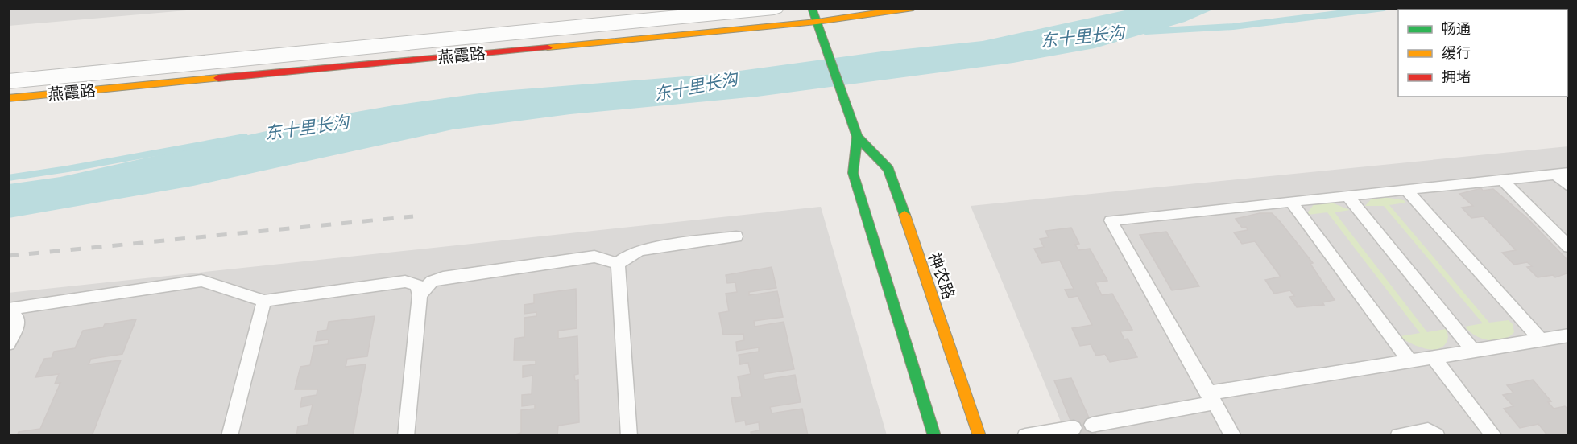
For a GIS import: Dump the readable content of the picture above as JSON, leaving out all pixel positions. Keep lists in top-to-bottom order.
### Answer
{
  "streets": {
    "street": ["燕霞路", "神农路"]
  },
  "crossings": [
    ["燕霞路", "神农路"]
  ],
  "water": ["东十里长沟"],
  "legend": ["畅通", "缓行", "拥堵"]
}
